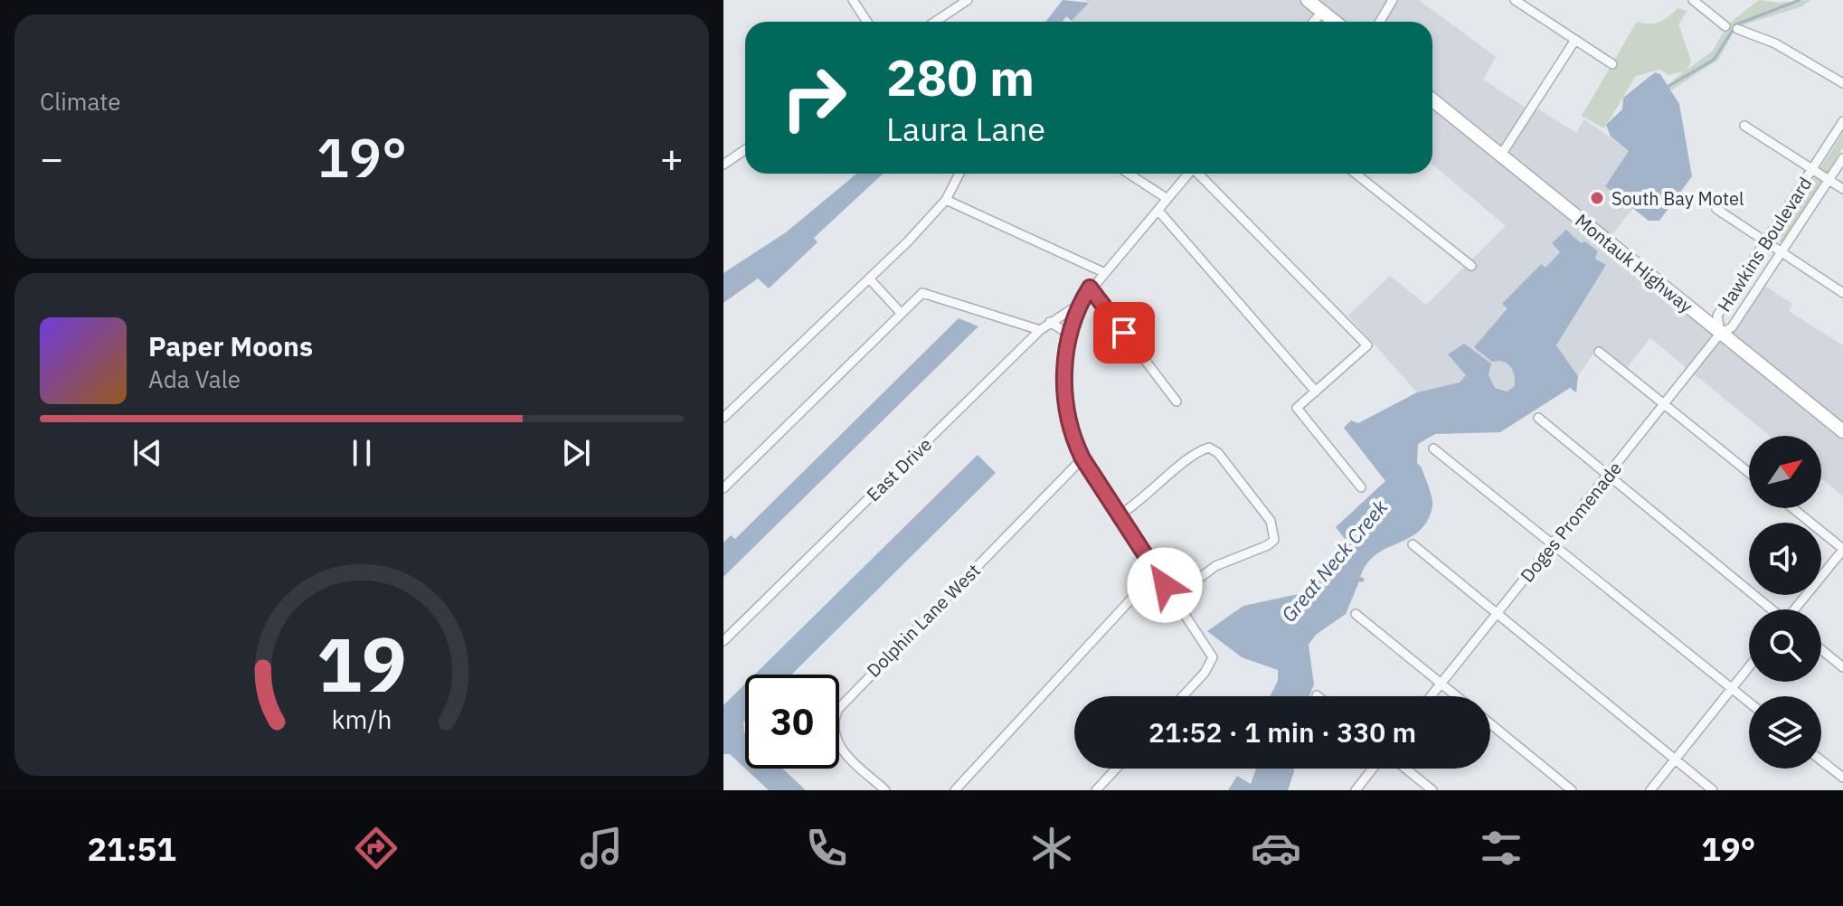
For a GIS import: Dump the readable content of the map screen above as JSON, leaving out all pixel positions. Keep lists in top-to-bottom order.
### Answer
{
  "streets": {
    "main road": ["Montauk Highway"],
    "street": [
      "Hawkins Boulevard",
      "East Drive",
      "Doges Promenade",
      "Dolphin Lane West"
    ]
  },
  "crossings": [
    ["Hawkins Boulevard", "Montauk Highway"],
    ["Hawkins Boulevard", "Doges Promenade"],
    ["Montauk Highway", "Doges Promenade"]
  ],
  "water": ["Great Neck Creek"],
  "places": ["South Bay Motel"],
  "north": "top right",
  "page": {
    "tile": "Climate",
    "turn": ["280 m", "Laura Lane"],
    "heat": ["−", "19°", "+"],
    "song": ["Paper Moons", "Ada Vale"],
    "limit": "30",
    "trip": "21:52 · 1 min · 330 m",
    "tabs": ["21:51", "19°"],
    "gauge": ["19", "km/h"]
  }
}
